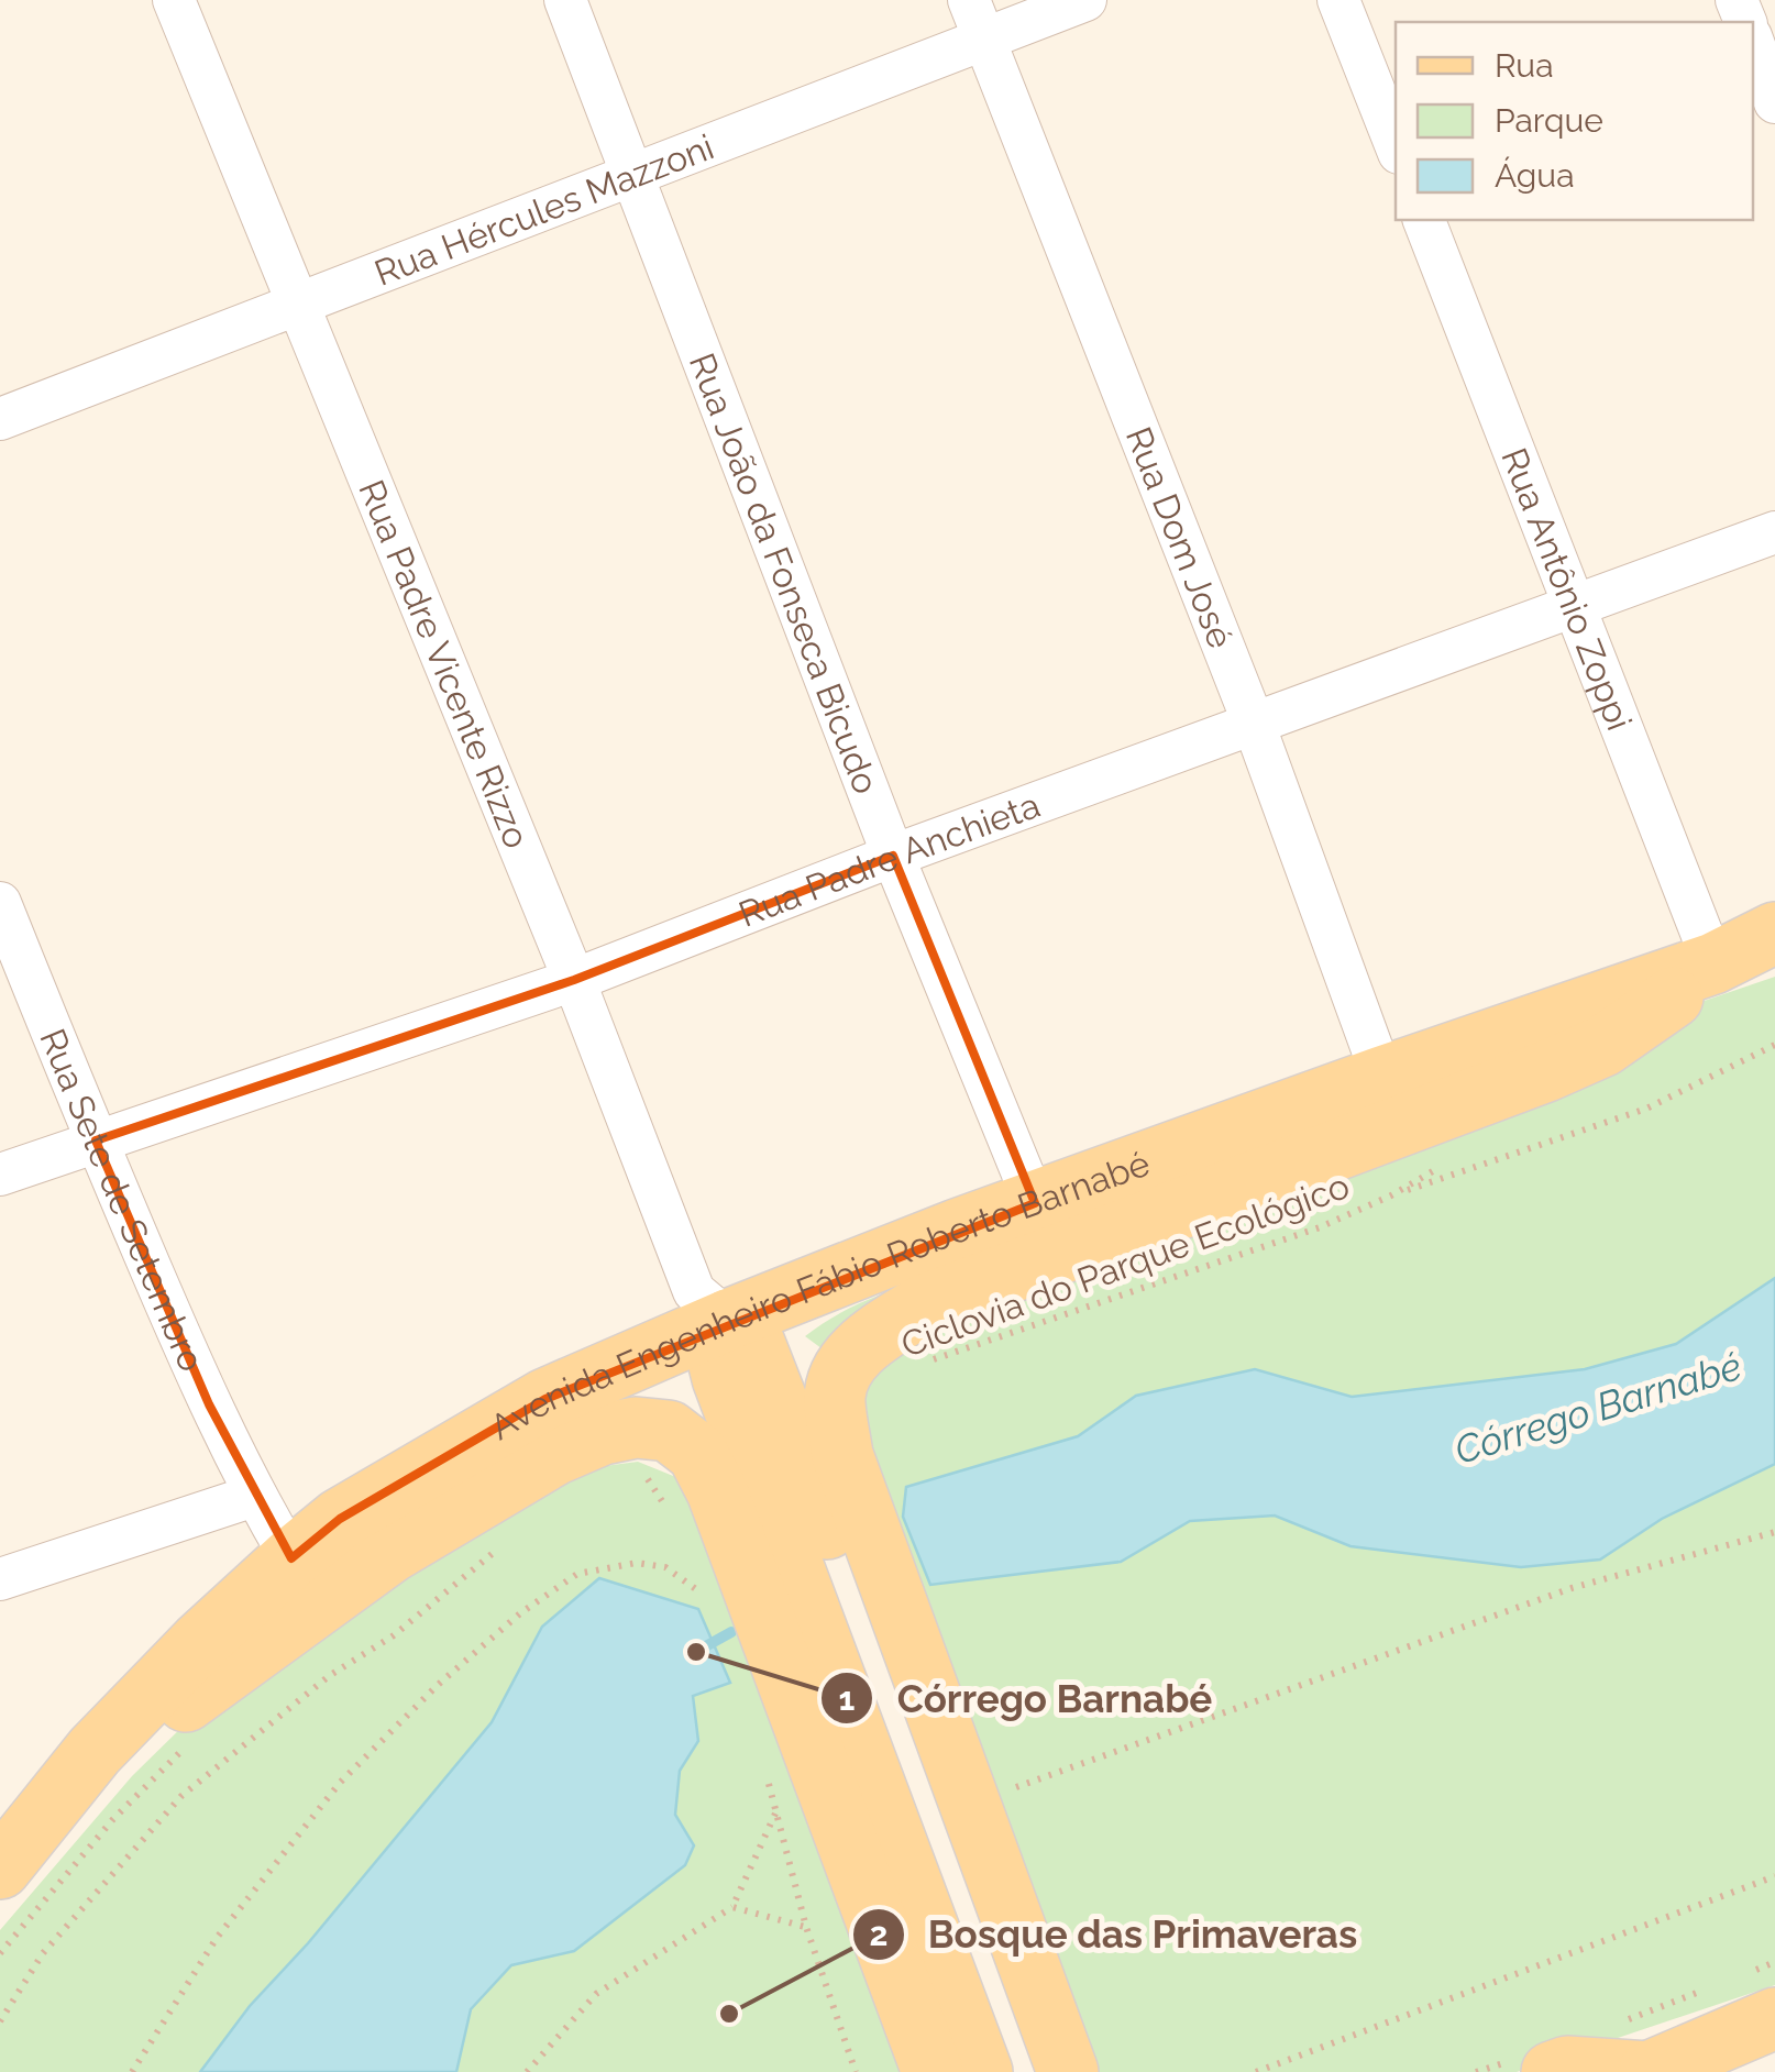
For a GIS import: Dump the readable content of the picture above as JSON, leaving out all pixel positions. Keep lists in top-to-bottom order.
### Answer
{
  "streets": {
    "main road": ["Avenida Engenheiro Fábio Roberto Barnabé"],
    "street": [
      "Rua Hércules Mazzoni",
      "Rua Dom José",
      "Rua João da Fonseca Bicudo",
      "Rua Antônio Zoppi",
      "Rua Padre Vicente Rizzo",
      "Rua Padre Anchieta",
      "Rua Sete de Setembro"
    ],
    "path": ["Ciclovia do Parque Ecológico"]
  },
  "crossings": [
    ["Rua Hércules Mazzoni", "Rua Dom José"],
    ["Rua Hércules Mazzoni", "Rua João da Fonseca Bicudo"],
    ["Rua Hércules Mazzoni", "Rua Padre Vicente Rizzo"],
    ["Rua Dom José", "Rua Padre Anchieta"],
    ["Rua Dom José", "Avenida Engenheiro Fábio Roberto Barnabé"],
    ["Rua João da Fonseca Bicudo", "Rua Padre Anchieta"],
    ["Rua João da Fonseca Bicudo", "Avenida Engenheiro Fábio Roberto Barnabé"],
    ["Rua Antônio Zoppi", "Rua Padre Anchieta"],
    ["Rua Antônio Zoppi", "Avenida Engenheiro Fábio Roberto Barnabé"],
    ["Rua Padre Vicente Rizzo", "Rua Padre Anchieta"],
    ["Rua Padre Vicente Rizzo", "Avenida Engenheiro Fábio Roberto Barnabé"],
    ["Rua Padre Anchieta", "Rua Sete de Setembro"],
    ["Rua Sete de Setembro", "Avenida Engenheiro Fábio Roberto Barnabé"]
  ],
  "water": ["Córrego Barnabé"],
  "places": ["Córrego Barnabé", "Bosque das Primaveras"],
  "legend": ["Rua", "Parque", "Água"]
}
